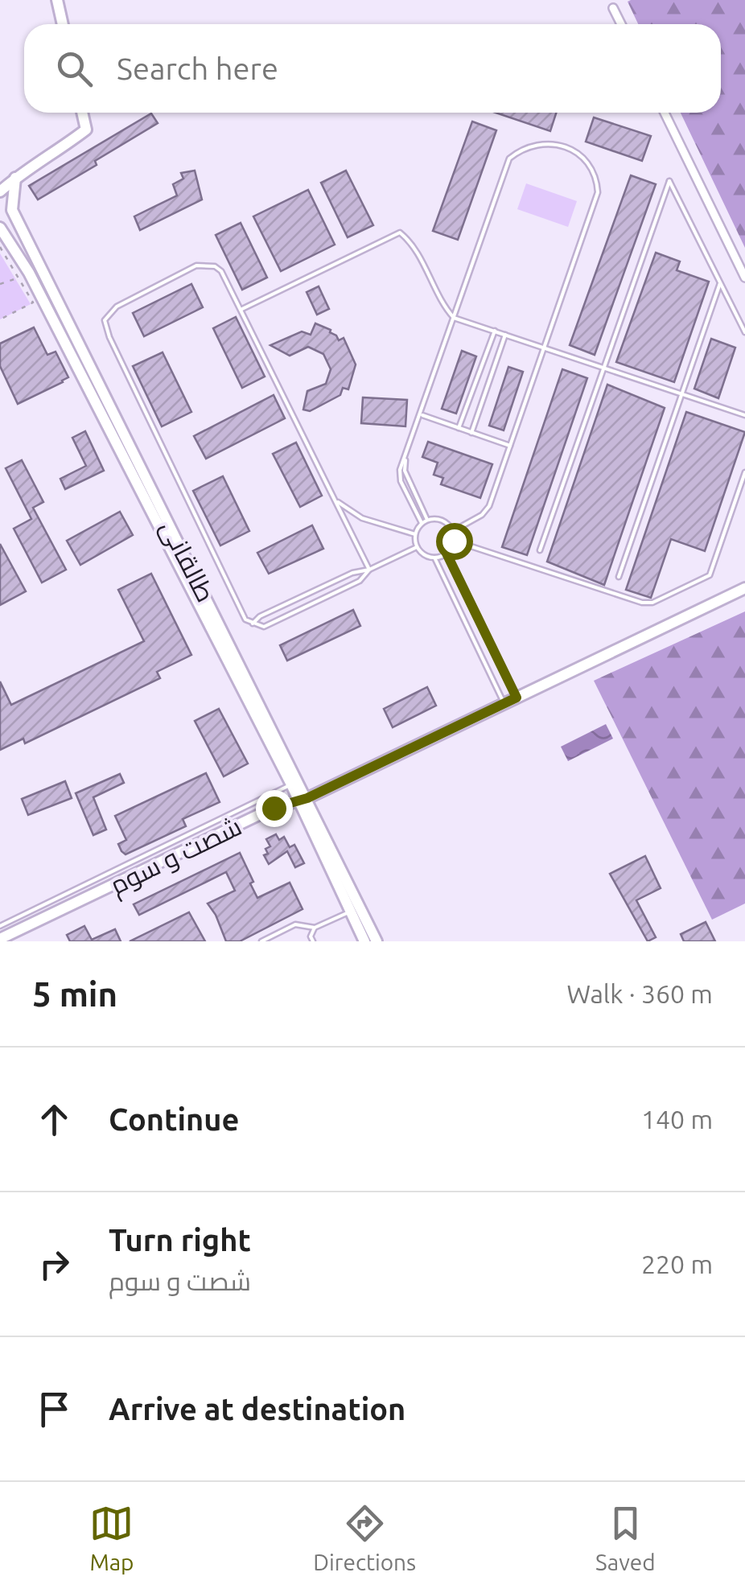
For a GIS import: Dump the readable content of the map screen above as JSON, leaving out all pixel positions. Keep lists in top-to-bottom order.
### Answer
{
  "streets": {
    "street": ["طالقانی", "شصت و سوم"]
  },
  "crossings": [
    ["طالقانی", "شصت و سوم"]
  ],
  "page": {
    "search": "Search here",
    "heading": ["5 min", "Walk · 360 m"],
    "list": [
      ["Continue", "140 m"],
      ["Turn right", "شصت و سوم", "220 m"],
      "Arrive at destination"
    ],
    "nav": ["Map", "Directions", "Saved"]
  }
}
